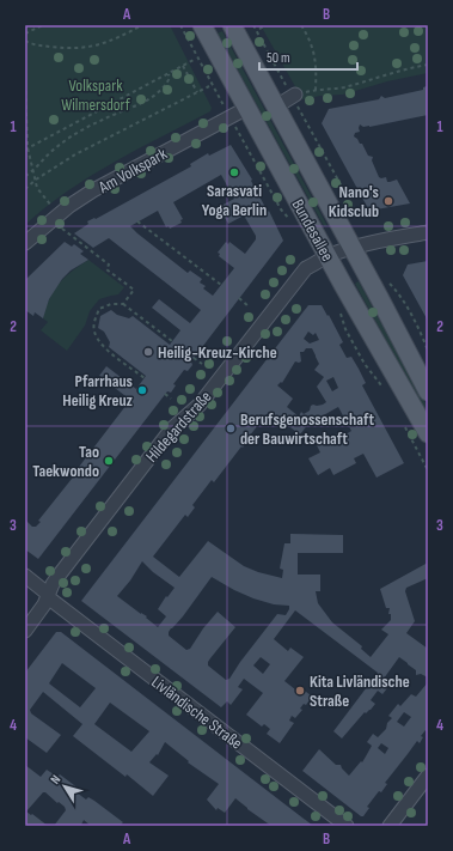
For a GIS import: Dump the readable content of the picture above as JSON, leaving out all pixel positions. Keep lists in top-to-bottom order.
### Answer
{
  "streets": {
    "main road": ["Bundesallee"],
    "street": ["Am Volkspark", "Hildegardstraße", "Livländische Straße"]
  },
  "crossings": [
    ["Am Volkspark", "Bundesallee"],
    ["Bundesallee", "Hildegardstraße"],
    ["Hildegardstraße", "Livländische Straße"]
  ],
  "parks": ["Volkspark Wilmersdorf"],
  "places": [
    "Sarasvati Yoga Berlin",
    "Nano's Kidsclub",
    "Heilig-Kreuz-Kirche",
    "Pfarrhaus Heilig Kreuz",
    "Berufsgenossenschaft der Bauwirtschaft",
    "Tao Taekwondo",
    "Kita Livländische Straße"
  ],
  "scale_bar": "50 m",
  "north": "top left",
  "grid": {
    "columns": ["A", "B"],
    "rows": [
      "1",
      "2",
      "3",
      "4"
    ]
  }
}
